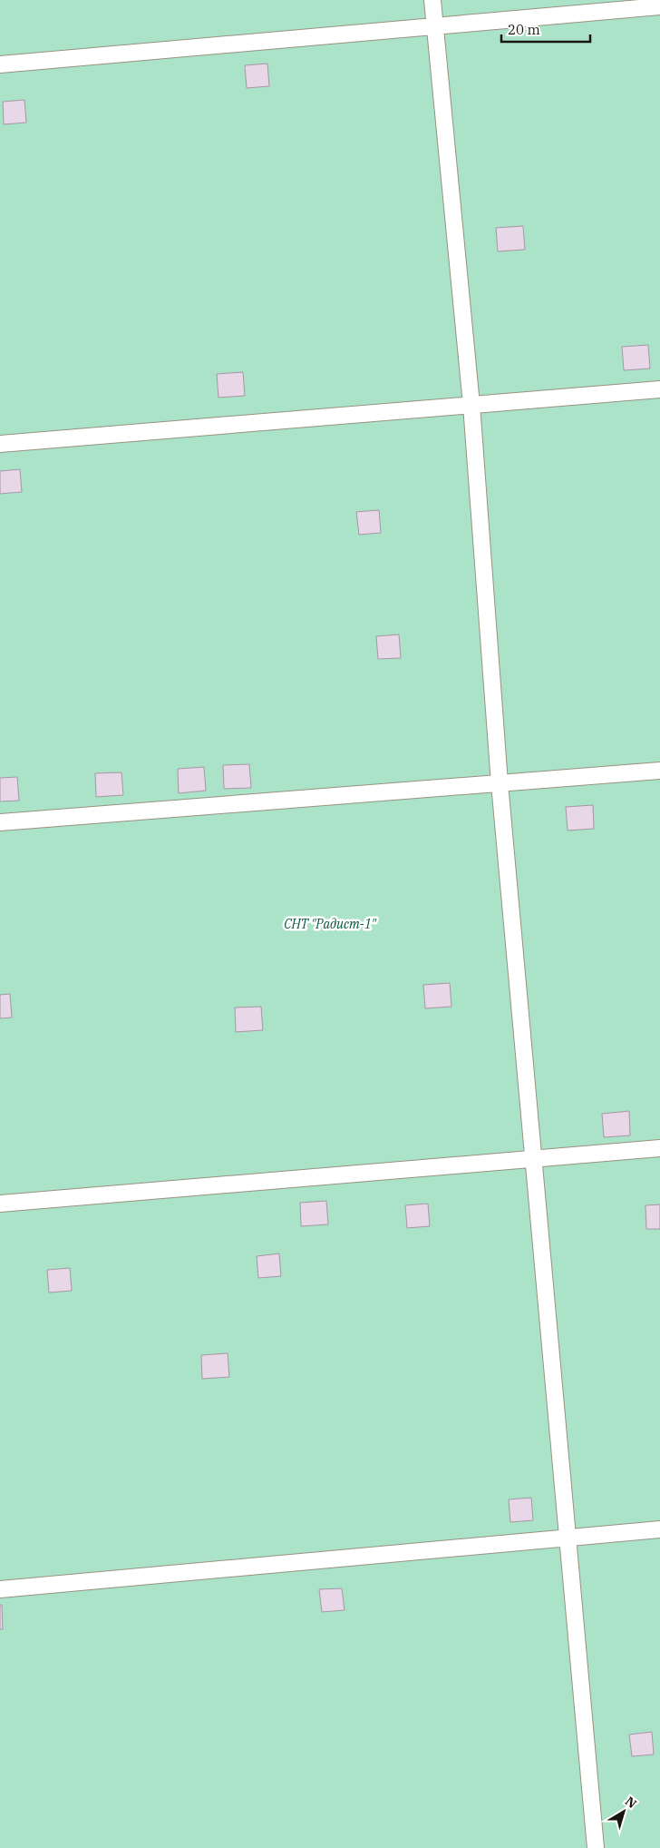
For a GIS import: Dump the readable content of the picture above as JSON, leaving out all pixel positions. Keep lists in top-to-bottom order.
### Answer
{
  "parks": ["СНТ \"Радист-1\""],
  "scale_bar": "20 m",
  "north": "top right"
}
